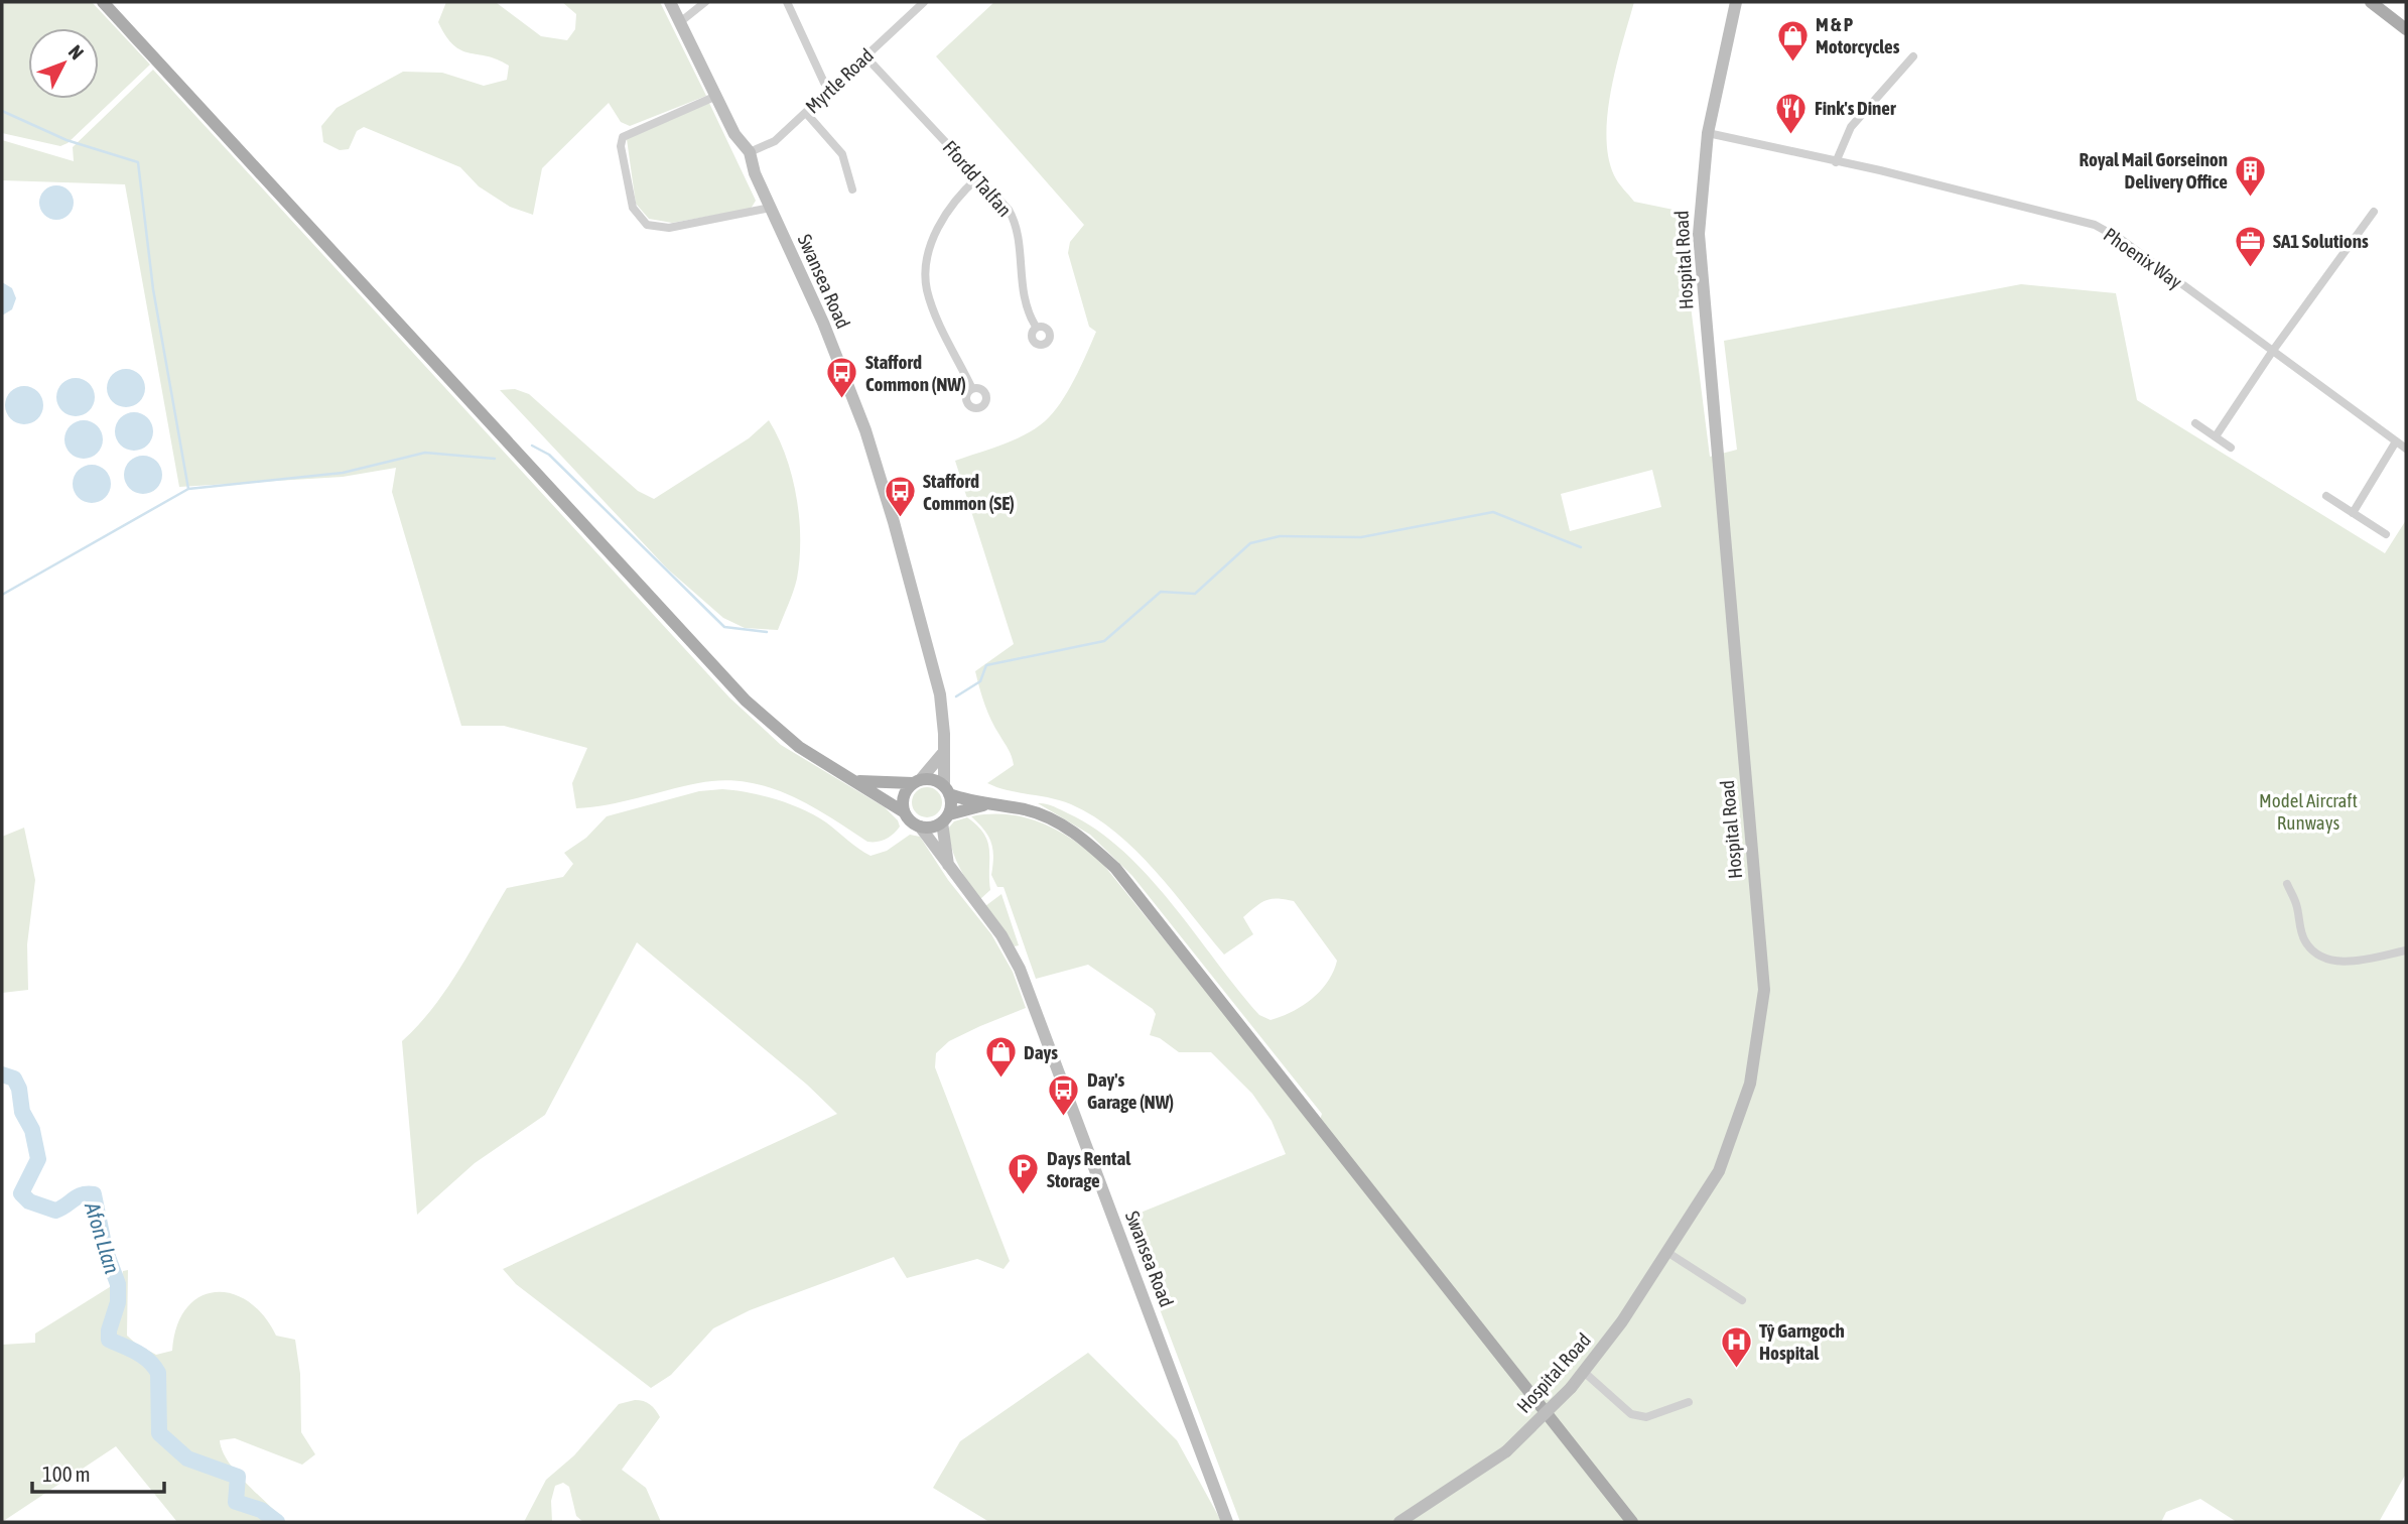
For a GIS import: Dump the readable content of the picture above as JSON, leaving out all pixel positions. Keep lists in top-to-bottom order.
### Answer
{
  "streets": {
    "main road": ["Hospital Road", "Swansea Road"],
    "street": ["Myrtle Road", "Ffordd Talfan", "Phoenix Way"]
  },
  "crossings": [
    ["Myrtle Road", "Ffordd Talfan"],
    ["Myrtle Road", "Swansea Road"],
    ["Phoenix Way", "Hospital Road"]
  ],
  "water": ["Afon Llan"],
  "parks": ["Model Aircraft Runways"],
  "places": {
    "shop": ["M & P Motorcycles", "Days"],
    "restaurant": ["Fink's Diner"],
    "building": ["Royal Mail Gorseinon Delivery Office"],
    "office": ["SA1 Solutions"],
    "bus stop": ["Stafford Common (NW)", "Stafford Common (SE)", "Day's Garage (NW)"],
    "parking": ["Days Rental Storage"],
    "hospital": ["Tŷ Garngoch Hospital"]
  },
  "scale_bar": "100 m",
  "north": "top right"
}
